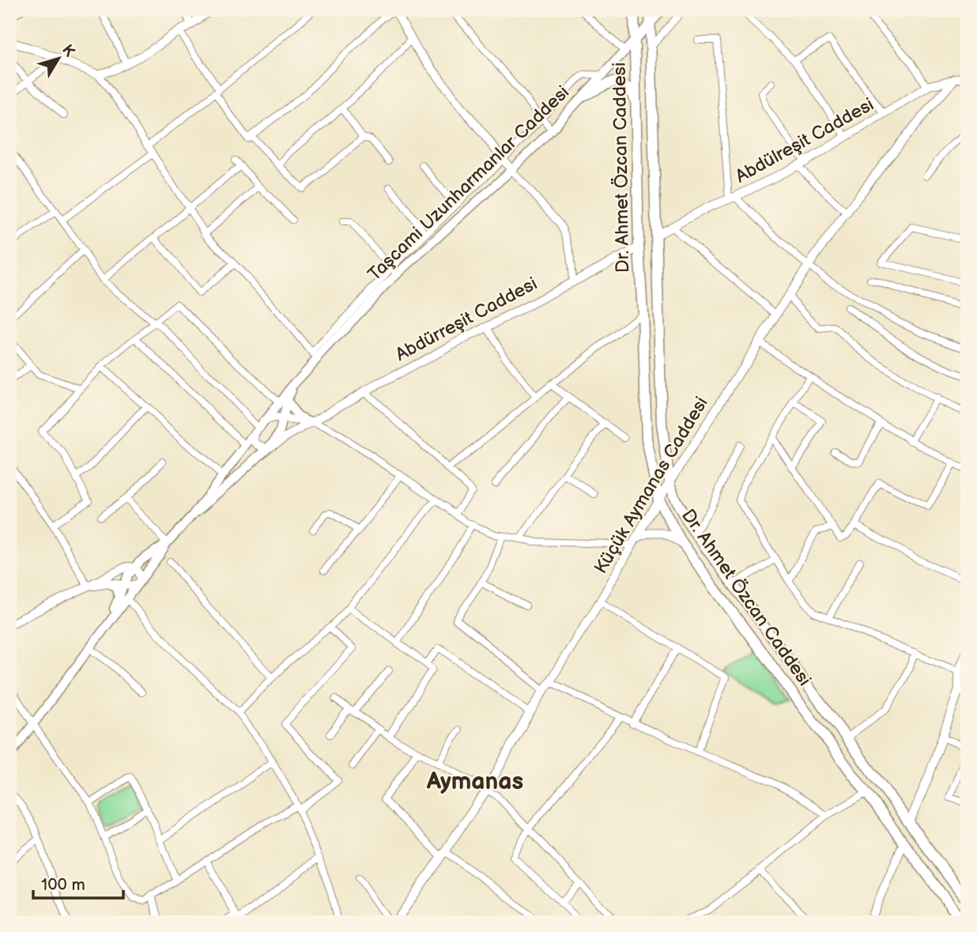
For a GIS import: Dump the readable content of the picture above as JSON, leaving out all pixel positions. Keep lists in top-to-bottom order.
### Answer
{
  "streets": {
    "main road": ["Dr. Ahmet Özcan Caddesi", "Taşcami Uzunharmanlar Caddesi", "Abdürreşit Caddesi"],
    "street": ["Abdülreşit Caddesi", "Küçük Aymanas Caddesi"]
  },
  "crossings": [
    ["Abdülreşit Caddesi", "Dr. Ahmet Özcan Caddesi"],
    ["Abdülreşit Caddesi", "Küçük Aymanas Caddesi"],
    ["Dr. Ahmet Özcan Caddesi", "Taşcami Uzunharmanlar Caddesi"],
    ["Dr. Ahmet Özcan Caddesi", "Abdürreşit Caddesi"],
    ["Dr. Ahmet Özcan Caddesi", "Küçük Aymanas Caddesi"],
    ["Taşcami Uzunharmanlar Caddesi", "Abdürreşit Caddesi"]
  ],
  "districts": ["Aymanas"],
  "scale_bar": "100 m",
  "north": "top right"
}
